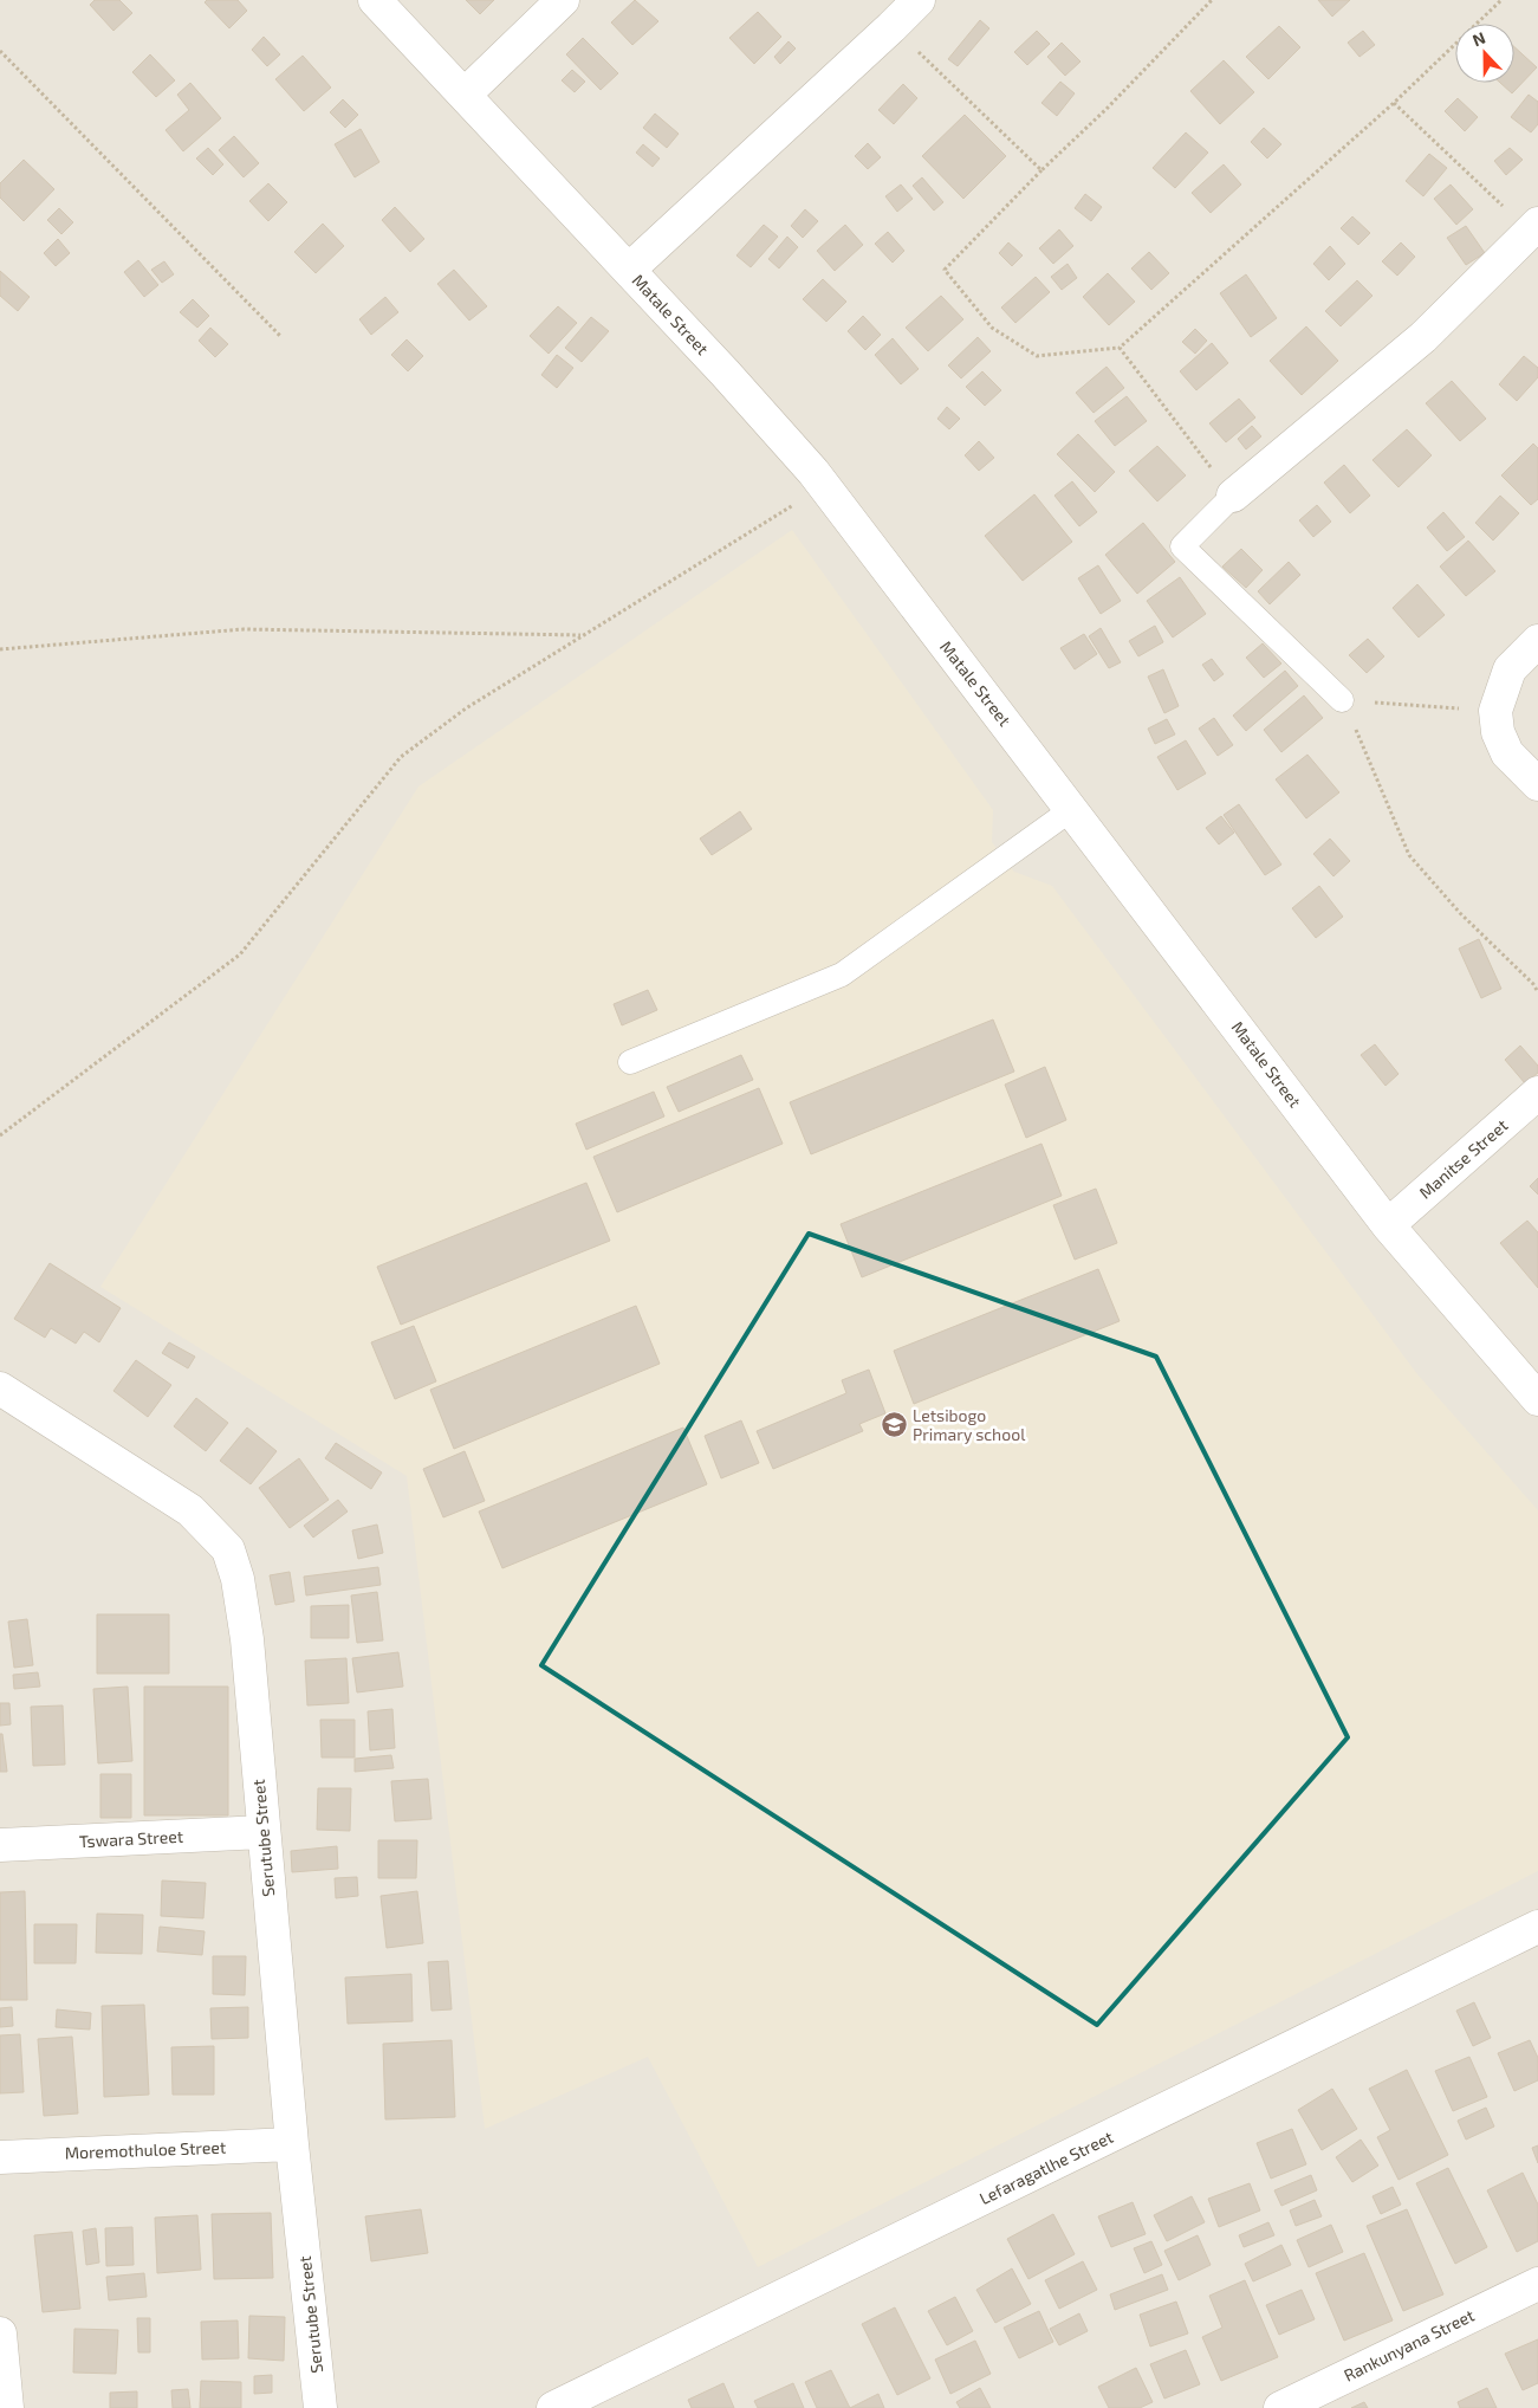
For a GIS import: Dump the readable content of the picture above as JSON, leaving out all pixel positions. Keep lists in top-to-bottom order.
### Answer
{
  "streets": {
    "street": [
      "Matale Street",
      "Manitse Street",
      "Serutube Street",
      "Tswara Street",
      "Moremothuloe Street",
      "Lefaragatlhe Street",
      "Rankunyana Street"
    ]
  },
  "crossings": [
    ["Matale Street", "Manitse Street"],
    ["Serutube Street", "Tswara Street"],
    ["Serutube Street", "Moremothuloe Street"]
  ],
  "places": {
    "school or university": ["Letsibogo Primary school"]
  },
  "north": "top"
}
